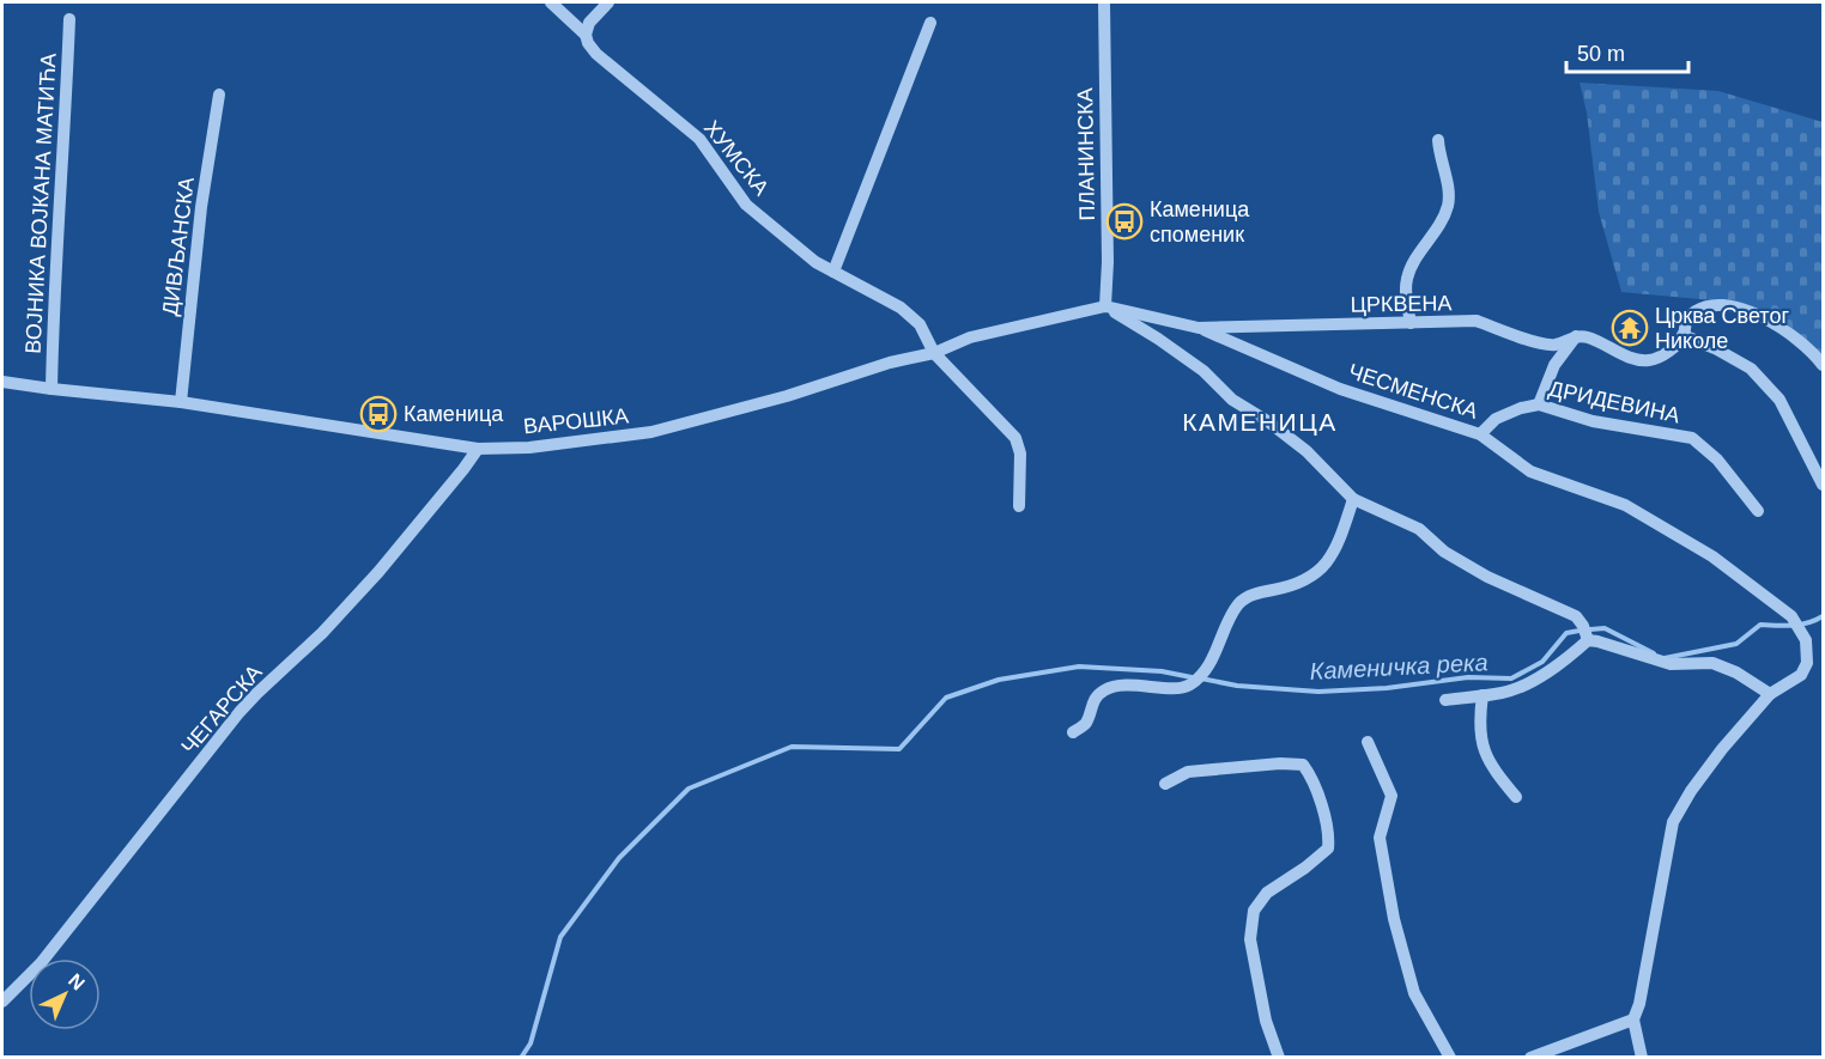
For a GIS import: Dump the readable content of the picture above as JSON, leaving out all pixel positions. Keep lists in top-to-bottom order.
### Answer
{
  "streets": {
    "street": [
      "ПЛАНИНСКА",
      "ХУМСКА",
      "ВОЈНИКА ВОЈКАНА МАТИЋА",
      "ДИВЉАНСКА",
      "ЦРКВЕНА",
      "ЧЕСМЕНСКА",
      "ДРИДЕВИНА",
      "ВАРОШКА",
      "ЧЕГАРСКА"
    ]
  },
  "crossings": [
    ["ПЛАНИНСКА", "ЦРКВЕНА"],
    ["ХУМСКА", "ЦРКВЕНА"],
    ["ХУМСКА", "ВАРОШКА"],
    ["ВОЈНИКА ВОЈКАНА МАТИЋА", "ВАРОШКА"],
    ["ДИВЉАНСКА", "ВАРОШКА"],
    ["ЦРКВЕНА", "ЧЕСМЕНСКА"],
    ["ЦРКВЕНА", "ВАРОШКА"],
    ["ЧЕСМЕНСКА", "ДРИДЕВИНА"],
    ["ВАРОШКА", "ЧЕГАРСКА"]
  ],
  "districts": ["КАМЕНИЦА"],
  "water": ["Каменичка река"],
  "places": {
    "bus stop": ["Каменица споменик", "Каменица"],
    "temple": ["Црква Светог Николе"]
  },
  "scale_bar": "50 m",
  "north": "top right"
}
